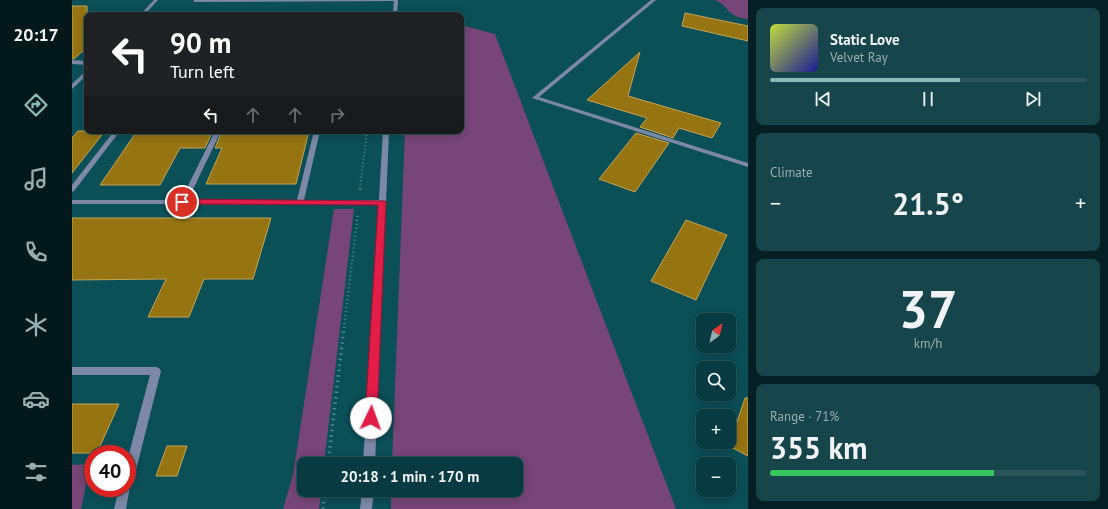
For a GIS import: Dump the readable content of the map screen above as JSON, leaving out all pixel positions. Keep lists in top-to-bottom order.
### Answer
{
  "north": "top right",
  "page": {
    "tabs": "20:17",
    "turn": ["90 m", "Turn left"],
    "song": ["Static Love", "Velvet Ray"],
    "tile": [
      "Climate",
      ["37", "km/h"],
      ["Range · 71%", "355 km"]
    ],
    "heat": ["−", "21.5°", "+"],
    "map_buttons": ["+", "−"],
    "limit": "40",
    "trip": "20:18 · 1 min · 170 m"
  }
}
